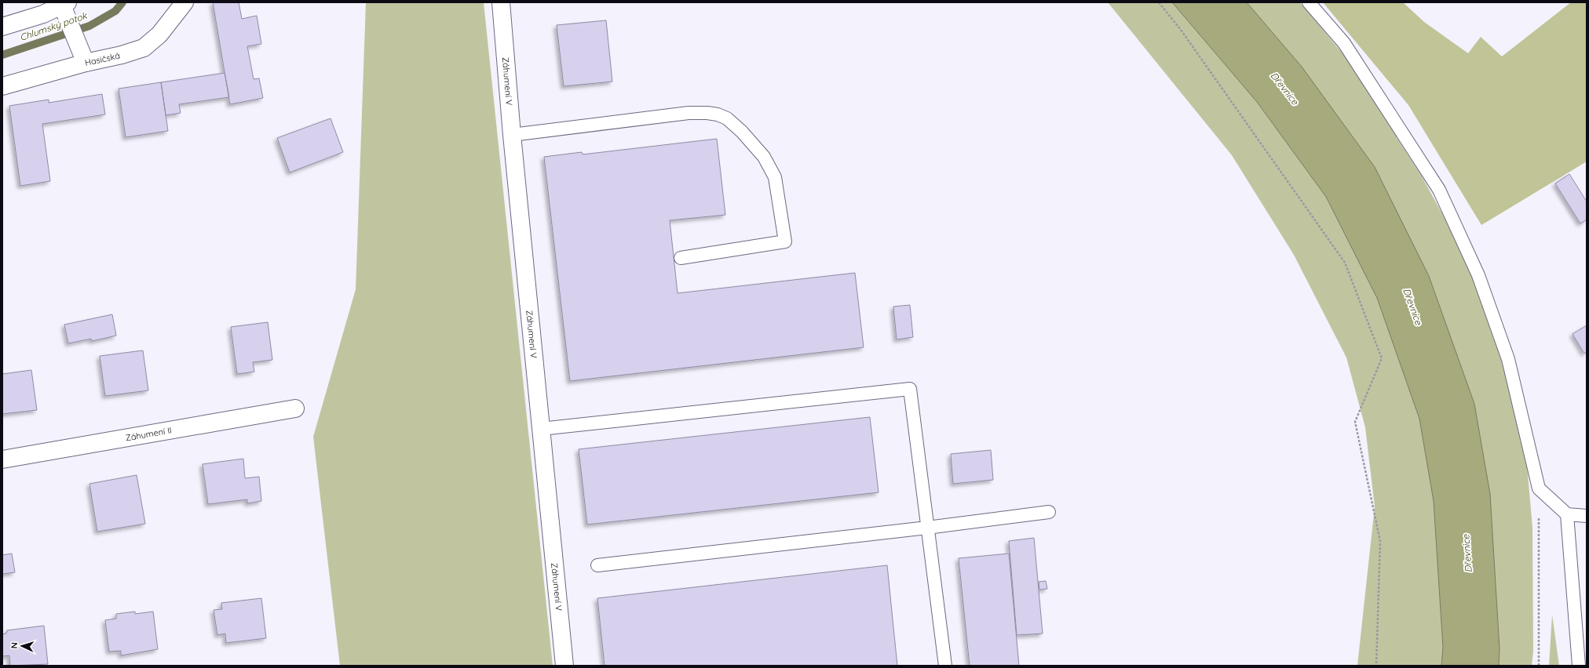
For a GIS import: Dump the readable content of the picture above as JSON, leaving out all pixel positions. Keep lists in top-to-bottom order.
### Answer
{
  "streets": {
    "street": ["Hasičská", "Záhumení V", "Záhumení II"]
  },
  "water": ["Chlumský potok", "Dřevnice"],
  "north": "left"
}
